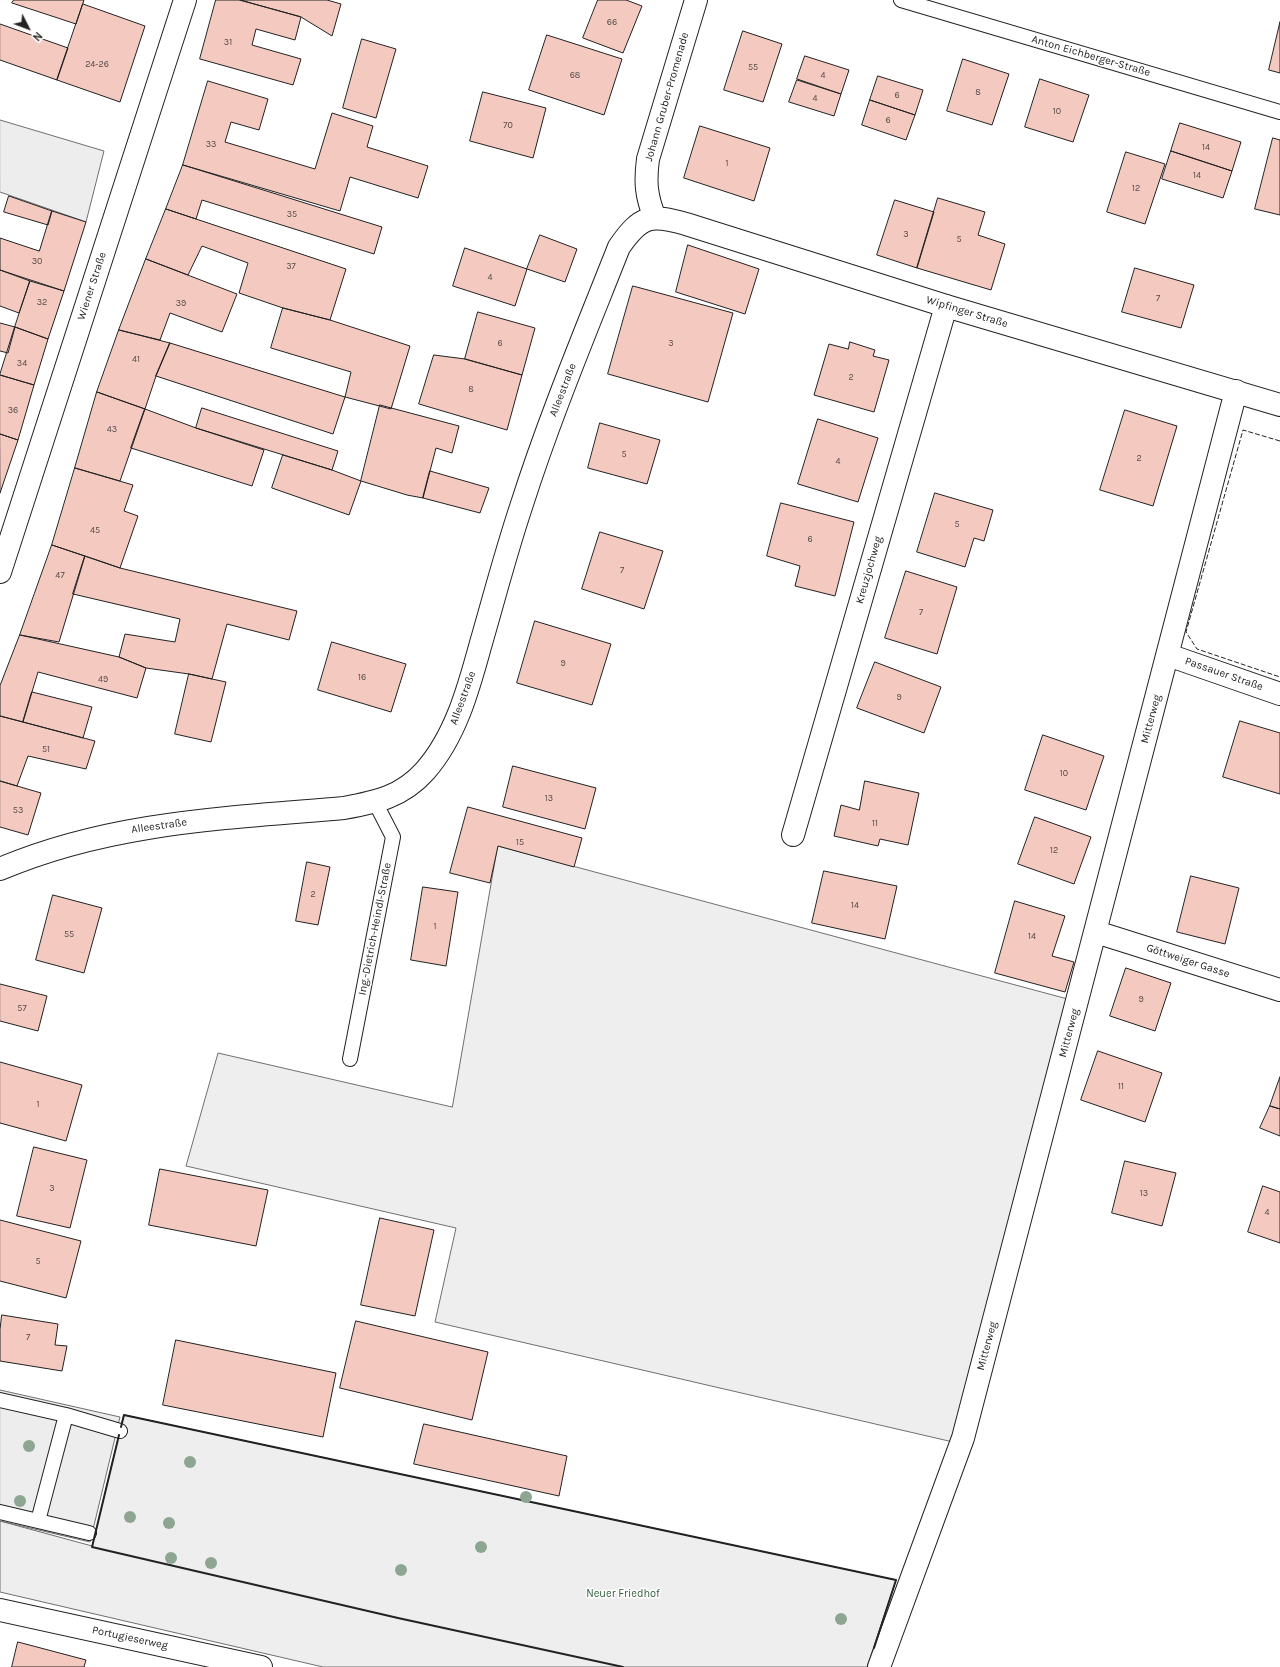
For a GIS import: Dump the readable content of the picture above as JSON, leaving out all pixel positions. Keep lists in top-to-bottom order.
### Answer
{
  "streets": {
    "street": [
      "Johann Gruber-Promenade",
      "Wiener Straße",
      "Wipfinger Straße",
      "Alleestraße",
      "Kreuzjochweg",
      "Passauer Straße",
      "Mitterweg",
      "Göttweiger Gasse",
      "Portugieserweg"
    ],
    "lane": ["Anton Eichberger-Straße", "Ing.-Dietrich-Heindl-Straße"]
  },
  "crossings": [
    ["Johann Gruber-Promenade", "Wipfinger Straße"],
    ["Johann Gruber-Promenade", "Alleestraße"],
    ["Wipfinger Straße", "Alleestraße"],
    ["Wipfinger Straße", "Kreuzjochweg"],
    ["Wipfinger Straße", "Mitterweg"],
    ["Alleestraße", "Ing.-Dietrich-Heindl-Straße"],
    ["Passauer Straße", "Mitterweg"],
    ["Mitterweg", "Göttweiger Gasse"]
  ],
  "parks": ["Neuer Friedhof"],
  "house_numbers": [
    "66",
    "31",
    "24-26",
    "55",
    "68",
    "4",
    "8",
    "6",
    "4",
    "10",
    "6",
    "70",
    "33",
    "14",
    "1",
    "14",
    "12",
    "35",
    "3",
    "5",
    "30",
    "37",
    "4",
    "7",
    "32",
    "39",
    "6",
    "3",
    "41",
    "34",
    "2",
    "8",
    "36",
    "43",
    "5",
    "2",
    "4",
    "5",
    "45",
    "6",
    "7",
    "47",
    "7",
    "9",
    "16",
    "49",
    "9",
    "51",
    "10",
    "13",
    "53",
    "11",
    "15",
    "12",
    "2",
    "14",
    "1",
    "55",
    "14",
    "9",
    "57",
    "11",
    "1",
    "3",
    "13",
    "4",
    "5",
    "7"
  ],
  "north": "bottom right"
}
